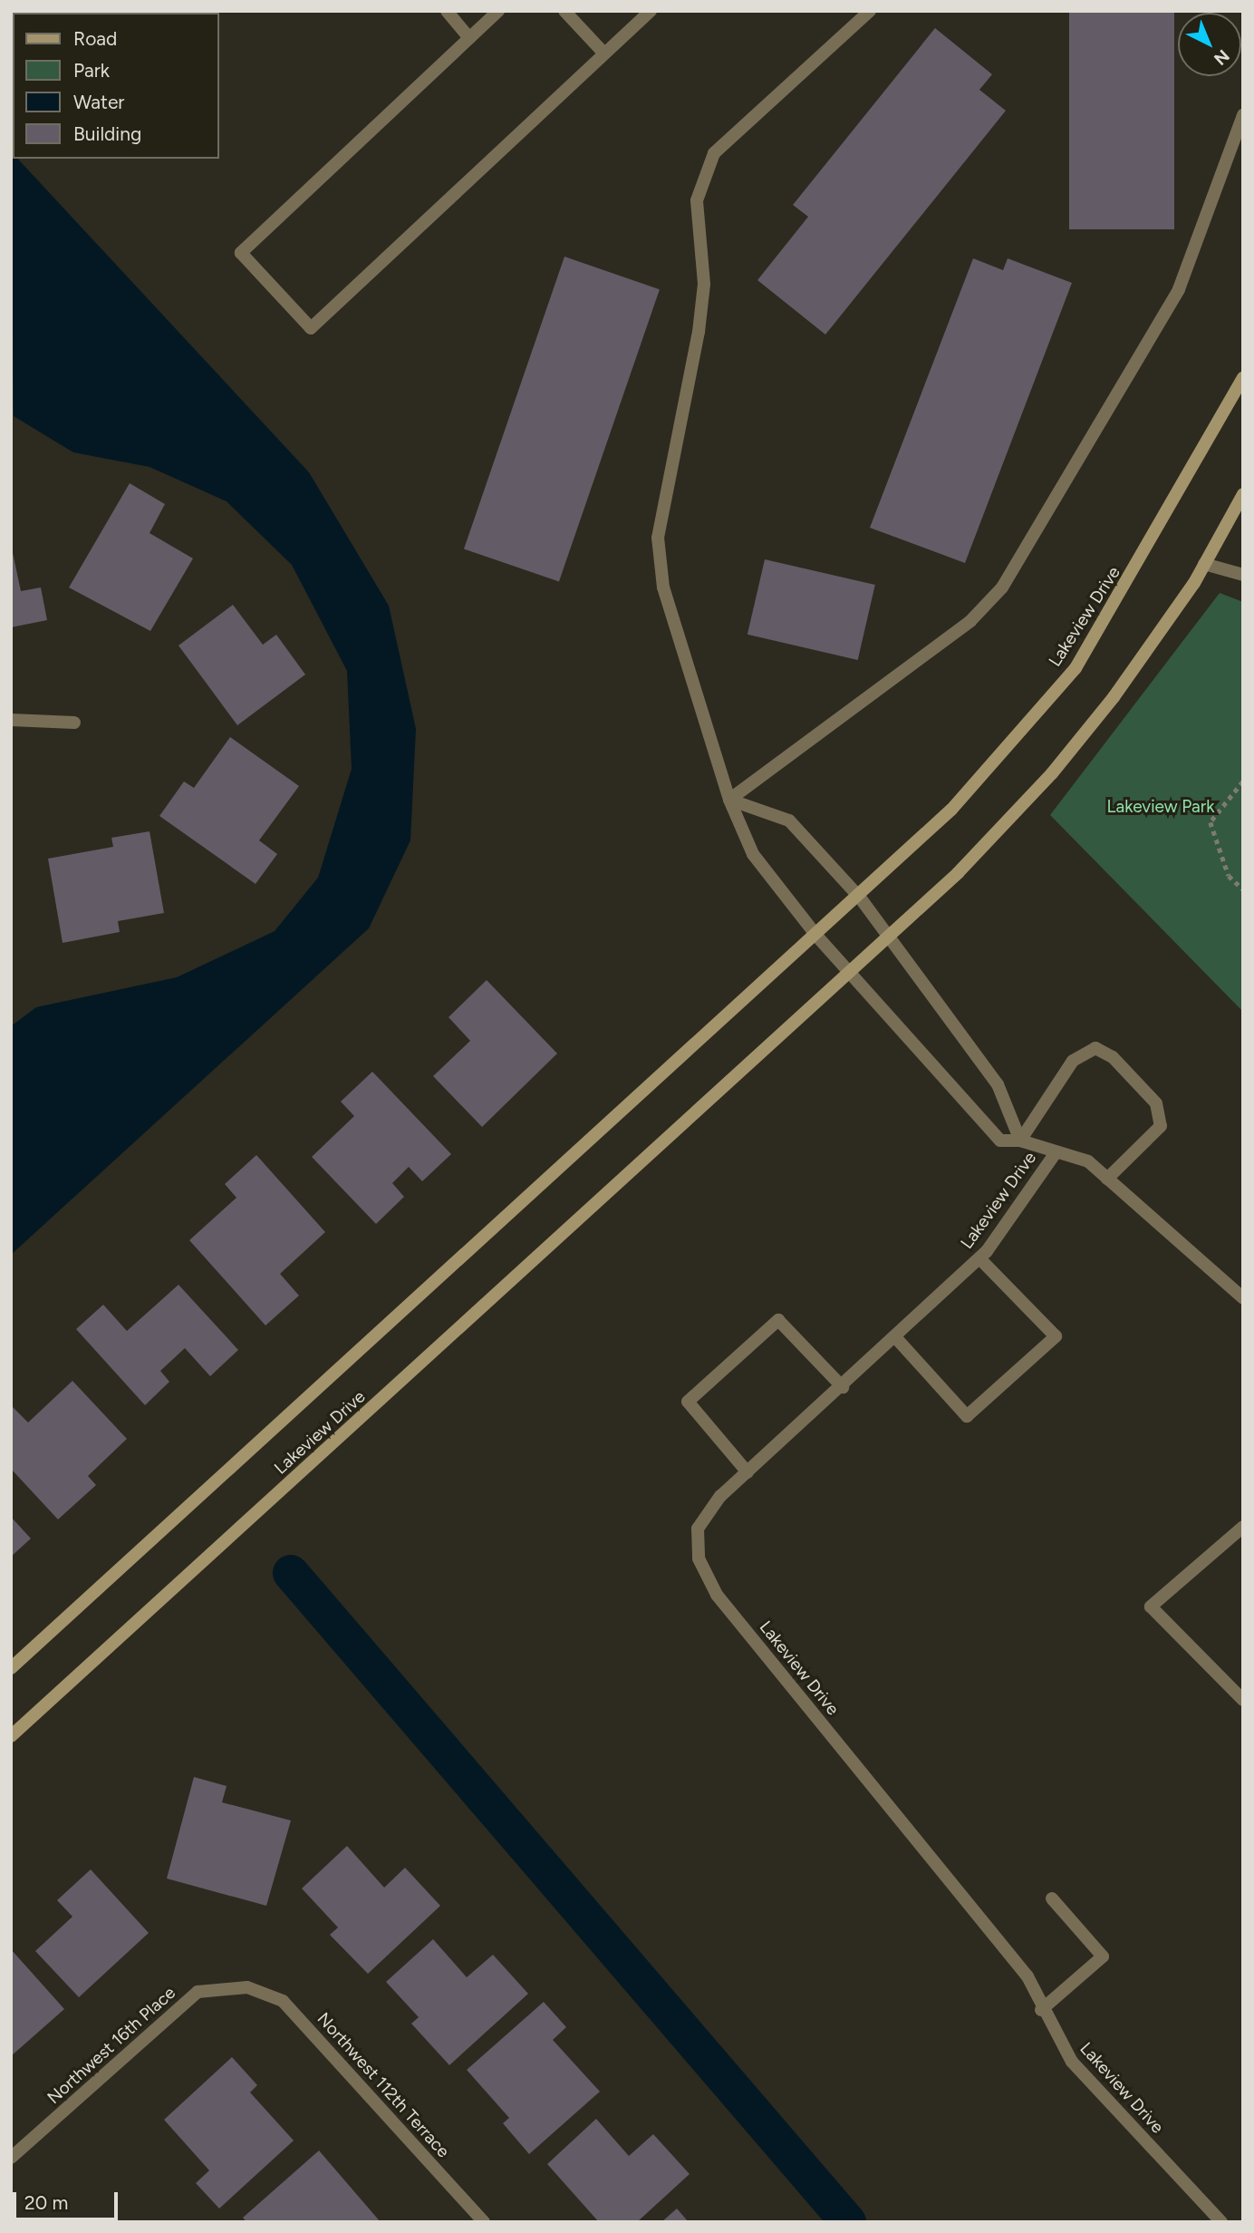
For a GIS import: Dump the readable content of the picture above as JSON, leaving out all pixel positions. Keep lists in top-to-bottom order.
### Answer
{
  "streets": {
    "street": ["Lakeview Drive", "Northwest 16th Place", "Northwest 112th Terrace"]
  },
  "crossings": [
    ["Northwest 16th Place", "Northwest 112th Terrace"]
  ],
  "parks": ["Lakeview Park"],
  "legend": [
    "Road",
    "Park",
    "Water",
    "Building"
  ],
  "scale_bar": "20 m",
  "north": "bottom right"
}
